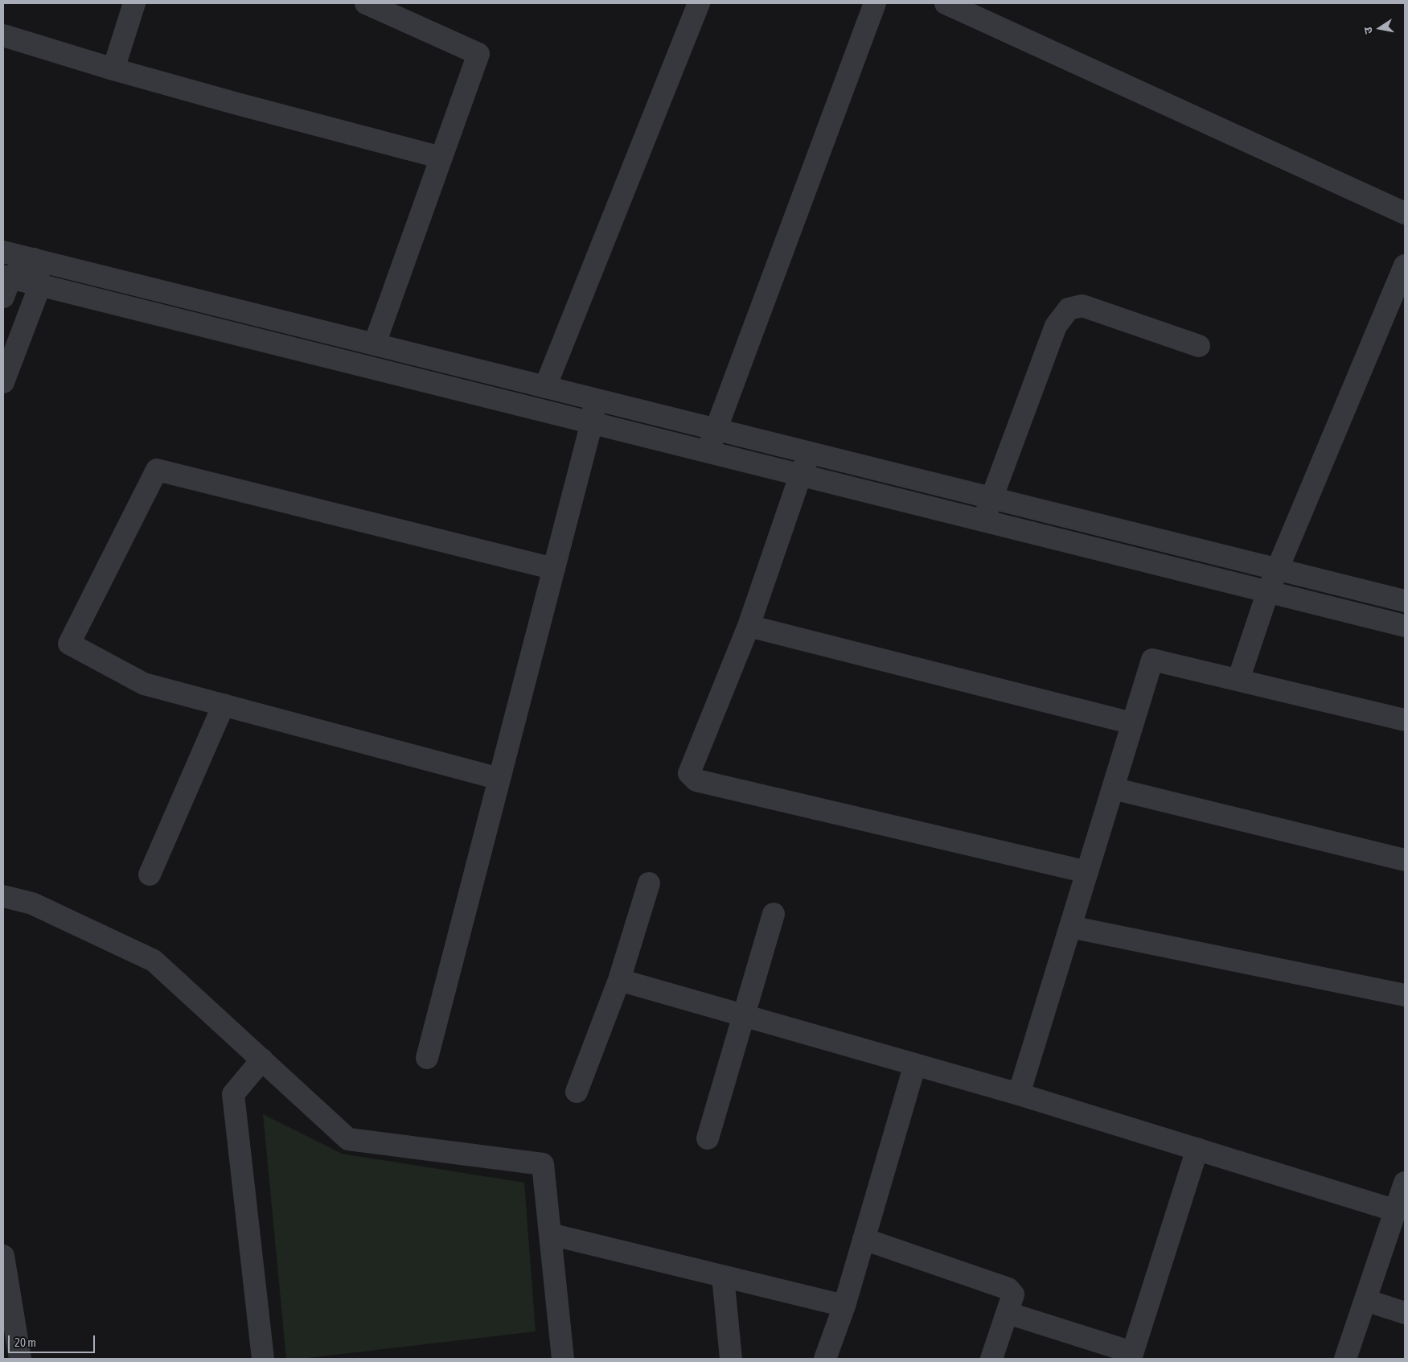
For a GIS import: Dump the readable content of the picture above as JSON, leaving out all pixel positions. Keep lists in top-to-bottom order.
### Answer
{
  "scale_bar": "20 m",
  "north": "left"
}
